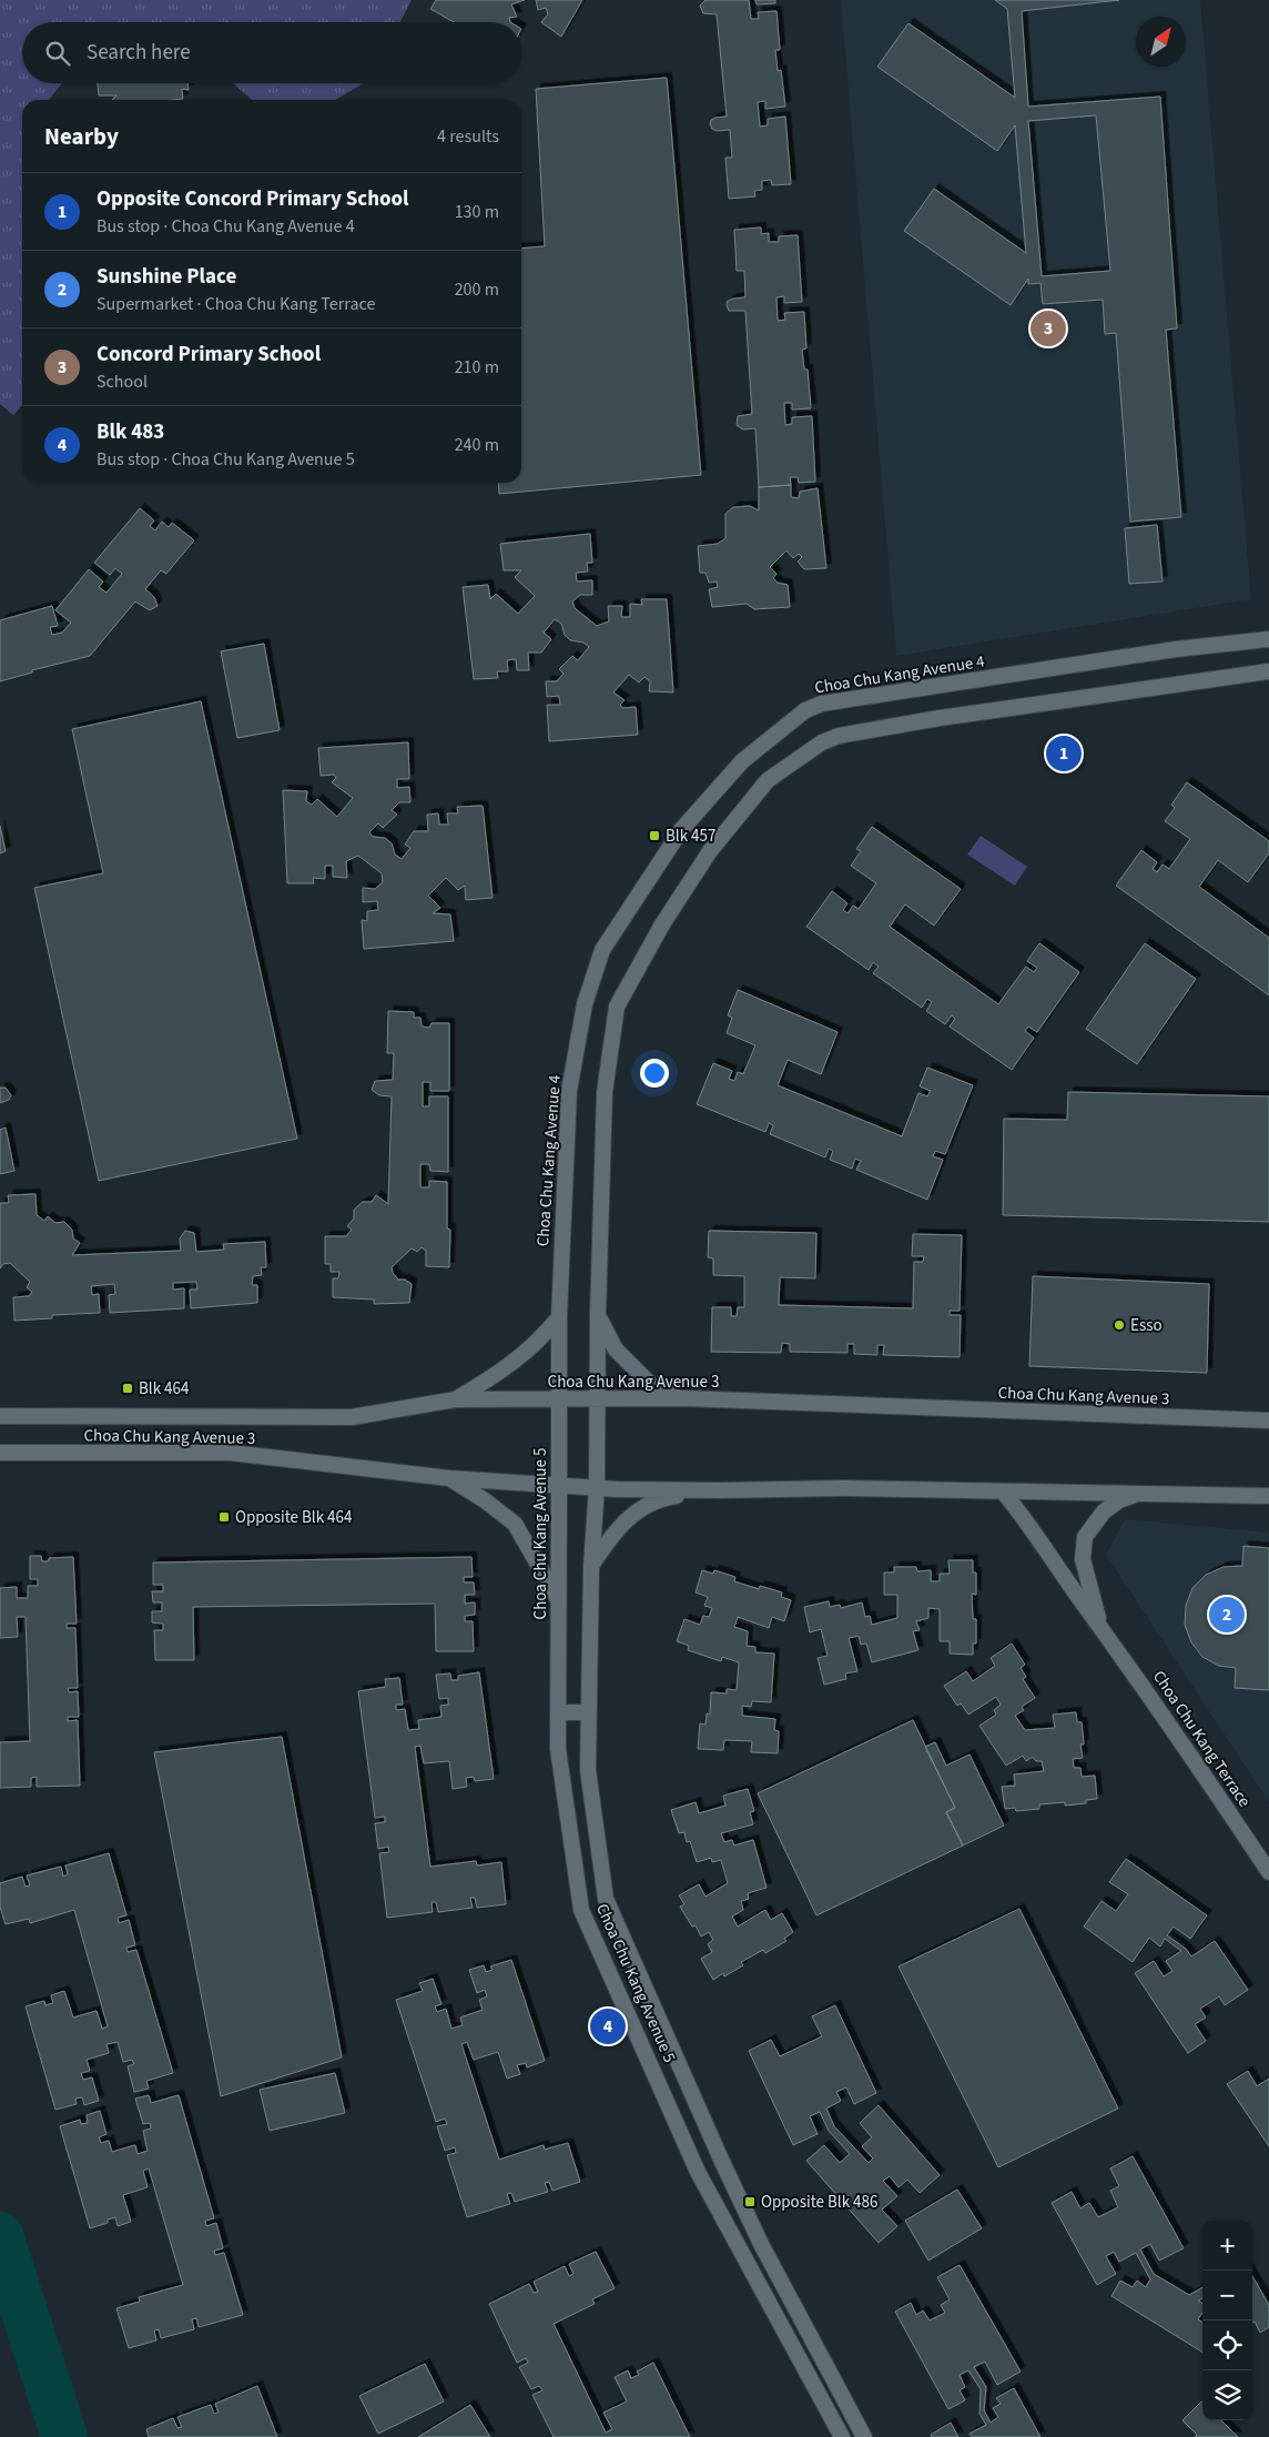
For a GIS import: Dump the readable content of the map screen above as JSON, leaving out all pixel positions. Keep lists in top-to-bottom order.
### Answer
{
  "streets": {
    "street": [
      "Choa Chu Kang Avenue 4",
      "Choa Chu Kang Avenue 3",
      "Choa Chu Kang Avenue 5",
      "Choa Chu Kang Terrace"
    ]
  },
  "crossings": [
    ["Choa Chu Kang Avenue 4", "Choa Chu Kang Avenue 3"],
    ["Choa Chu Kang Avenue 4", "Choa Chu Kang Avenue 5"],
    ["Choa Chu Kang Avenue 3", "Choa Chu Kang Avenue 5"],
    ["Choa Chu Kang Avenue 3", "Choa Chu Kang Terrace"]
  ],
  "places": {
    "transit": [
      "Blk 457",
      "Blk 464",
      "Opposite Blk 464",
      "Opposite Blk 486"
    ],
    "other": ["Esso"]
  },
  "north": "top right",
  "page": {
    "search": "Search here",
    "heading": ["Nearby", "4 results"],
    "list": [
      {
        "mark": "1",
        "name": "Opposite Concord Primary School",
        "note": "Bus stop · Choa Chu Kang Avenue 4",
        "value": "130 m"
      },
      {
        "mark": "2",
        "name": "Sunshine Place",
        "note": "Supermarket · Choa Chu Kang Terrace",
        "value": "200 m"
      },
      {
        "mark": "3",
        "name": "Concord Primary School",
        "note": "School",
        "value": "210 m"
      },
      {
        "mark": "4",
        "name": "Blk 483",
        "note": "Bus stop · Choa Chu Kang Avenue 5",
        "value": "240 m"
      }
    ],
    "pins": [
      "3",
      "1",
      "2",
      "4"
    ],
    "map_buttons": ["+", "−"]
  }
}
